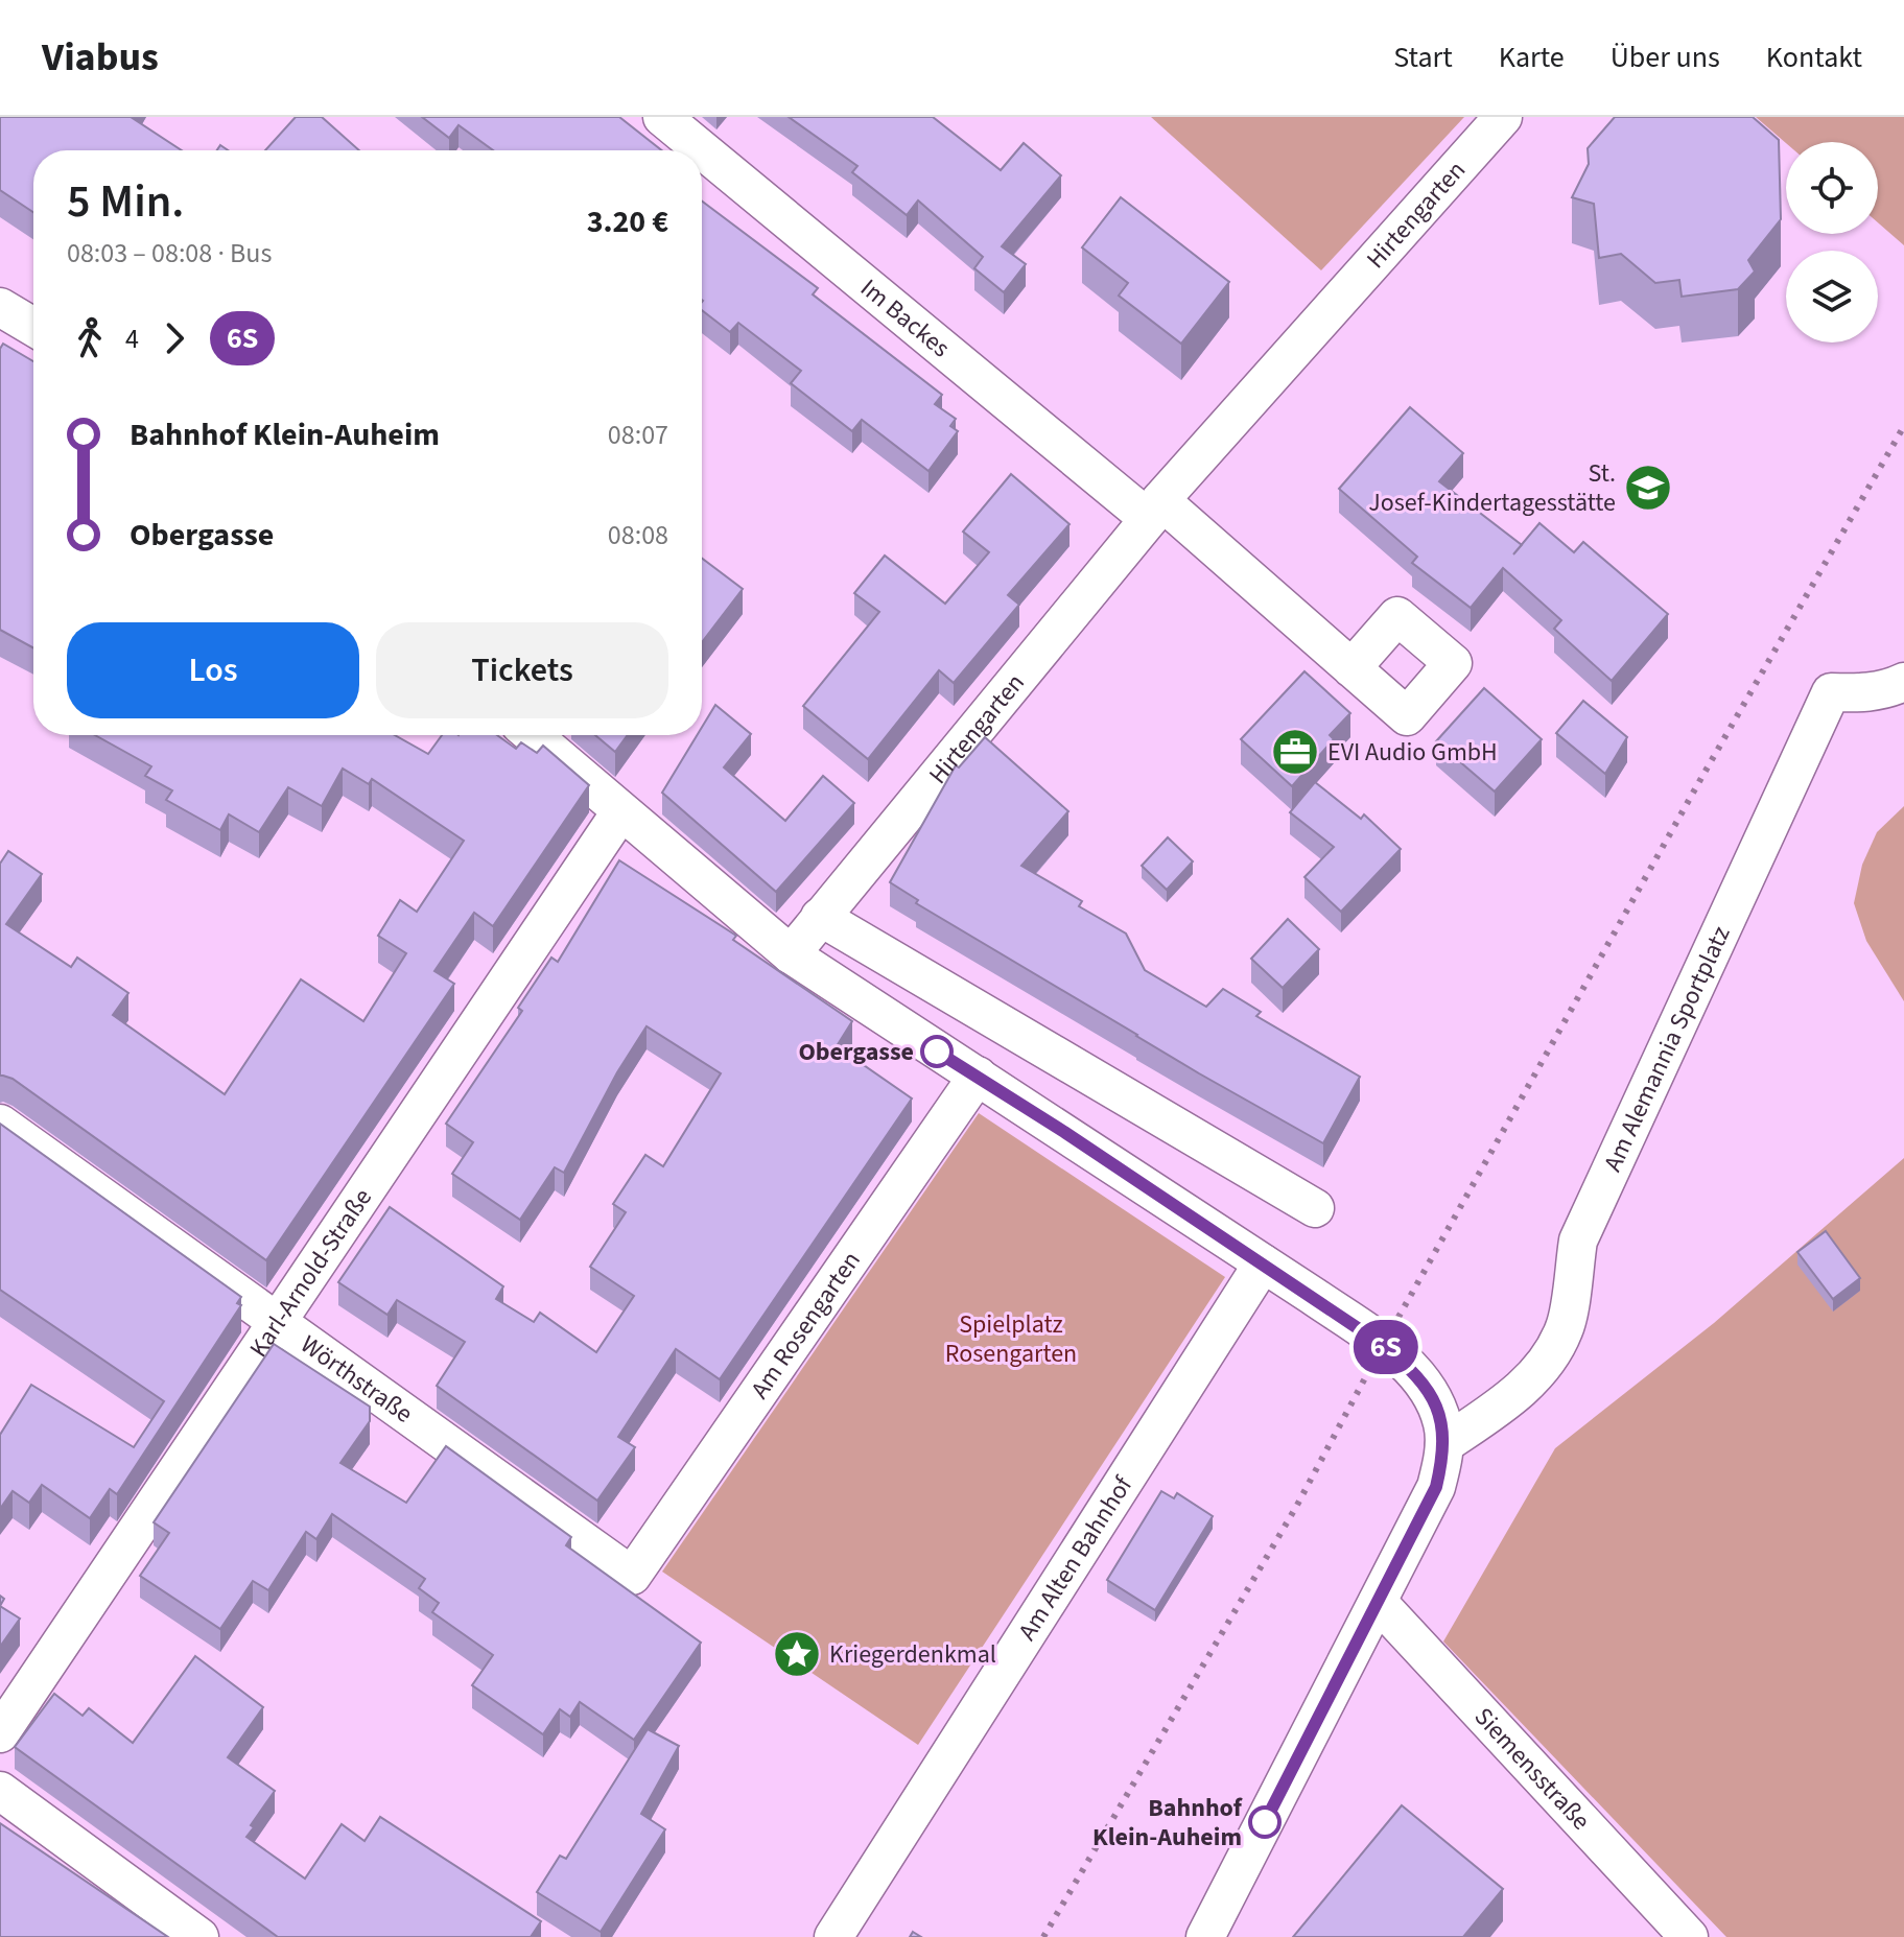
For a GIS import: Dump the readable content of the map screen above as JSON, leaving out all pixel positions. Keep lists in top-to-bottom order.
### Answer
{
  "streets": {
    "street": [
      "Hirtengarten",
      "Im Backes",
      "Am Alemannia Sportplatz",
      "Karl-Arnold-Straße",
      "Am Rosengarten",
      "Wörthstraße",
      "Am Alten Bahnhof",
      "Siemensstraße"
    ]
  },
  "crossings": [
    ["Hirtengarten", "Im Backes"],
    ["Karl-Arnold-Straße", "Wörthstraße"],
    ["Am Rosengarten", "Wörthstraße"]
  ],
  "parks": ["Spielplatz Rosengarten"],
  "places": {
    "school or university": ["St. Josef-Kindertagesstätte"],
    "office": ["EVI Audio GmbH"],
    "other": ["Obergasse", "Bahnhof Klein-Auheim"],
    "place": ["Kriegerdenkmal"]
  },
  "lines": ["bus line 6S"],
  "page": {
    "header": "Viabus",
    "nav": [
      "Start",
      "Karte",
      "Über uns",
      "Kontakt"
    ],
    "on_map": "6S",
    "heading": ["5 Min.", "08:03 – 08:08 · Bus", "3.20 €"],
    "legs": ["4", "6S"],
    "list": [
      {
        "name": "Bahnhof Klein-Auheim",
        "value": "08:07"
      },
      {
        "name": "Obergasse",
        "value": "08:08"
      }
    ],
    "buttons": ["Los", "Tickets"]
  }
}
